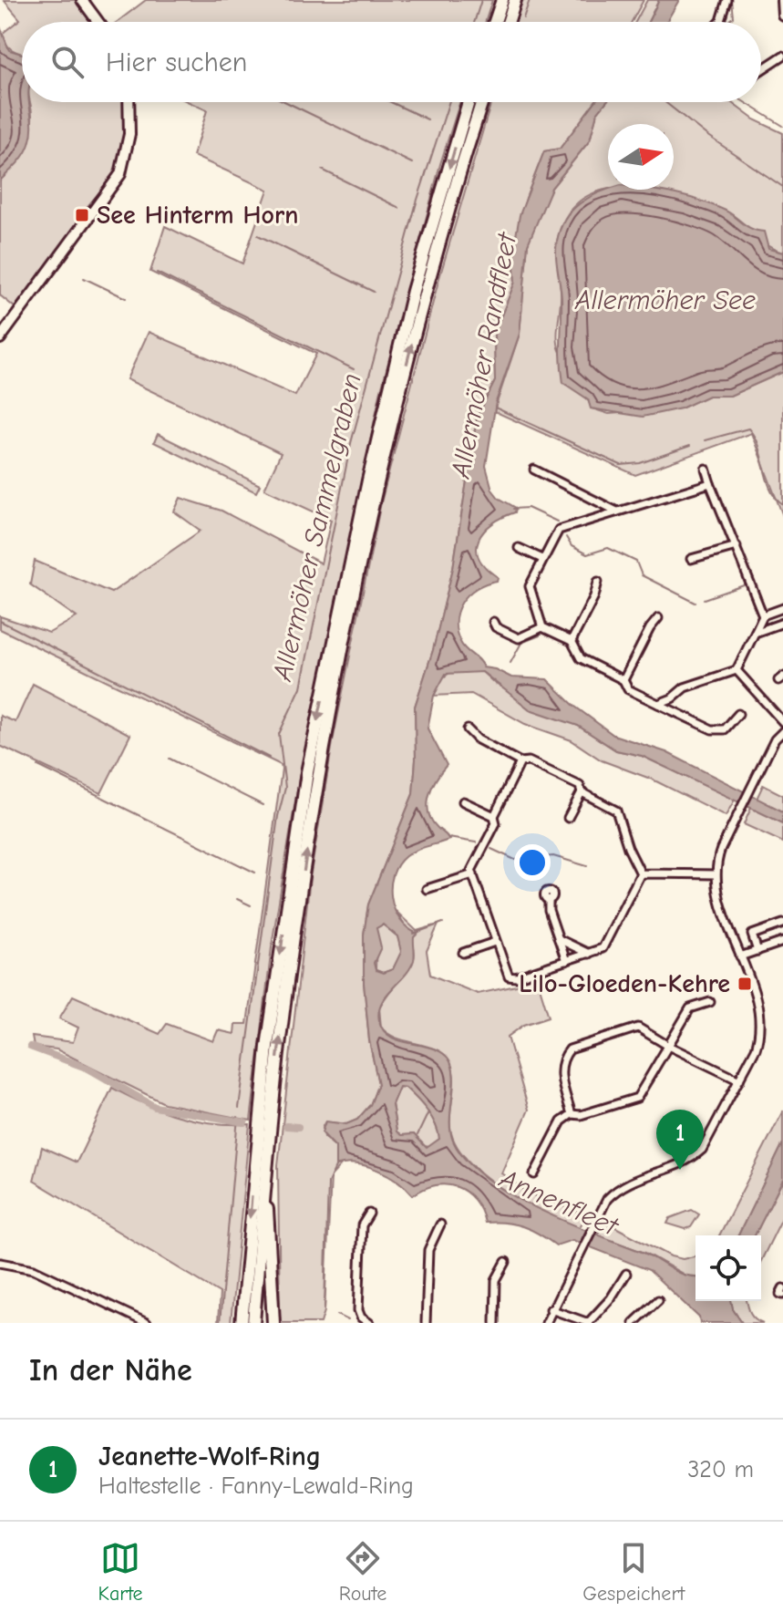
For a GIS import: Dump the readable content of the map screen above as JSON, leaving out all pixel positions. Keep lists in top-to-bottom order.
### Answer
{
  "water": [
    "Allermöher See",
    "Allermöher Randfleet",
    "Allermöher Sammelgraben",
    "Annenfleet"
  ],
  "places": {
    "transit": ["See Hinterm Horn", "Lilo-Gloeden-Kehre"]
  },
  "north": "right",
  "page": {
    "search": "Hier suchen",
    "pins": "1",
    "heading": "In der Nähe",
    "list": [
      {
        "mark": "1",
        "name": "Jeanette-Wolf-Ring",
        "note": "Haltestelle · Fanny-Lewald-Ring",
        "value": "320 m"
      }
    ],
    "nav": ["Karte", "Route", "Gespeichert"]
  }
}
